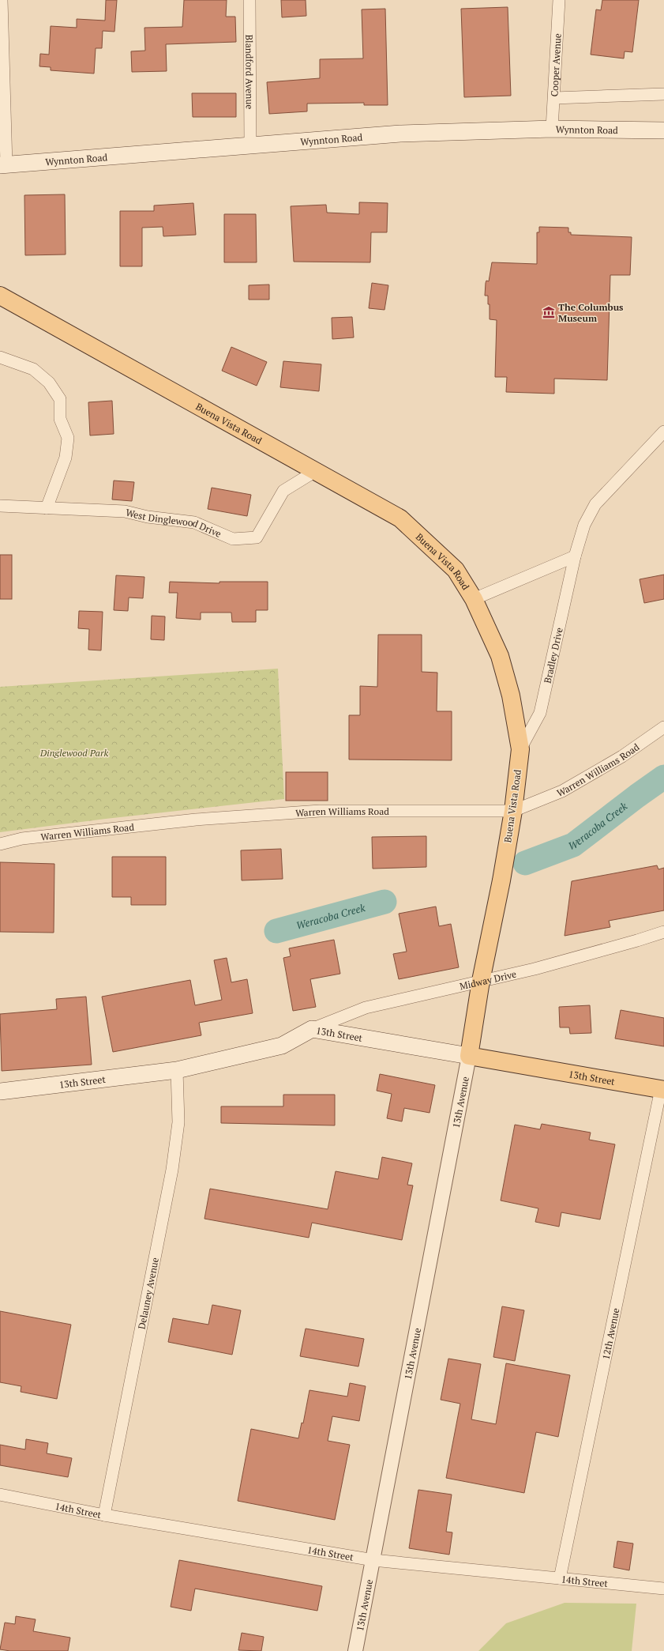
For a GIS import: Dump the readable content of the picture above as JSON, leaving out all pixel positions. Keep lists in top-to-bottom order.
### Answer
{
  "streets": {
    "main road": ["Wynnton Road", "Buena Vista Road", "13th Street"],
    "street": [
      "Cooper Avenue",
      "Blandford Avenue",
      "West Dinglewood Drive",
      "Bradley Drive",
      "Warren Williams Road",
      "Midway Drive",
      "13th Avenue",
      "Delauney Avenue",
      "12th Avenue",
      "14th Street"
    ]
  },
  "crossings": [
    ["Cooper Avenue", "Wynnton Road"],
    ["Blandford Avenue", "Wynnton Road"],
    ["Buena Vista Road", "West Dinglewood Drive"],
    ["Buena Vista Road", "Bradley Drive"],
    ["Buena Vista Road", "Warren Williams Road"],
    ["Buena Vista Road", "Midway Drive"],
    ["Buena Vista Road", "13th Street"],
    ["Buena Vista Road", "13th Avenue"],
    ["Midway Drive", "13th Street"],
    ["13th Street", "13th Avenue"],
    ["13th Street", "Delauney Avenue"],
    ["13th Street", "12th Avenue"],
    ["13th Avenue", "14th Street"],
    ["Delauney Avenue", "14th Street"],
    ["12th Avenue", "14th Street"]
  ],
  "water": ["Weracoba Creek"],
  "parks": ["Dinglewood Park"],
  "places": {
    "museum": ["The Columbus Museum"]
  }
}
